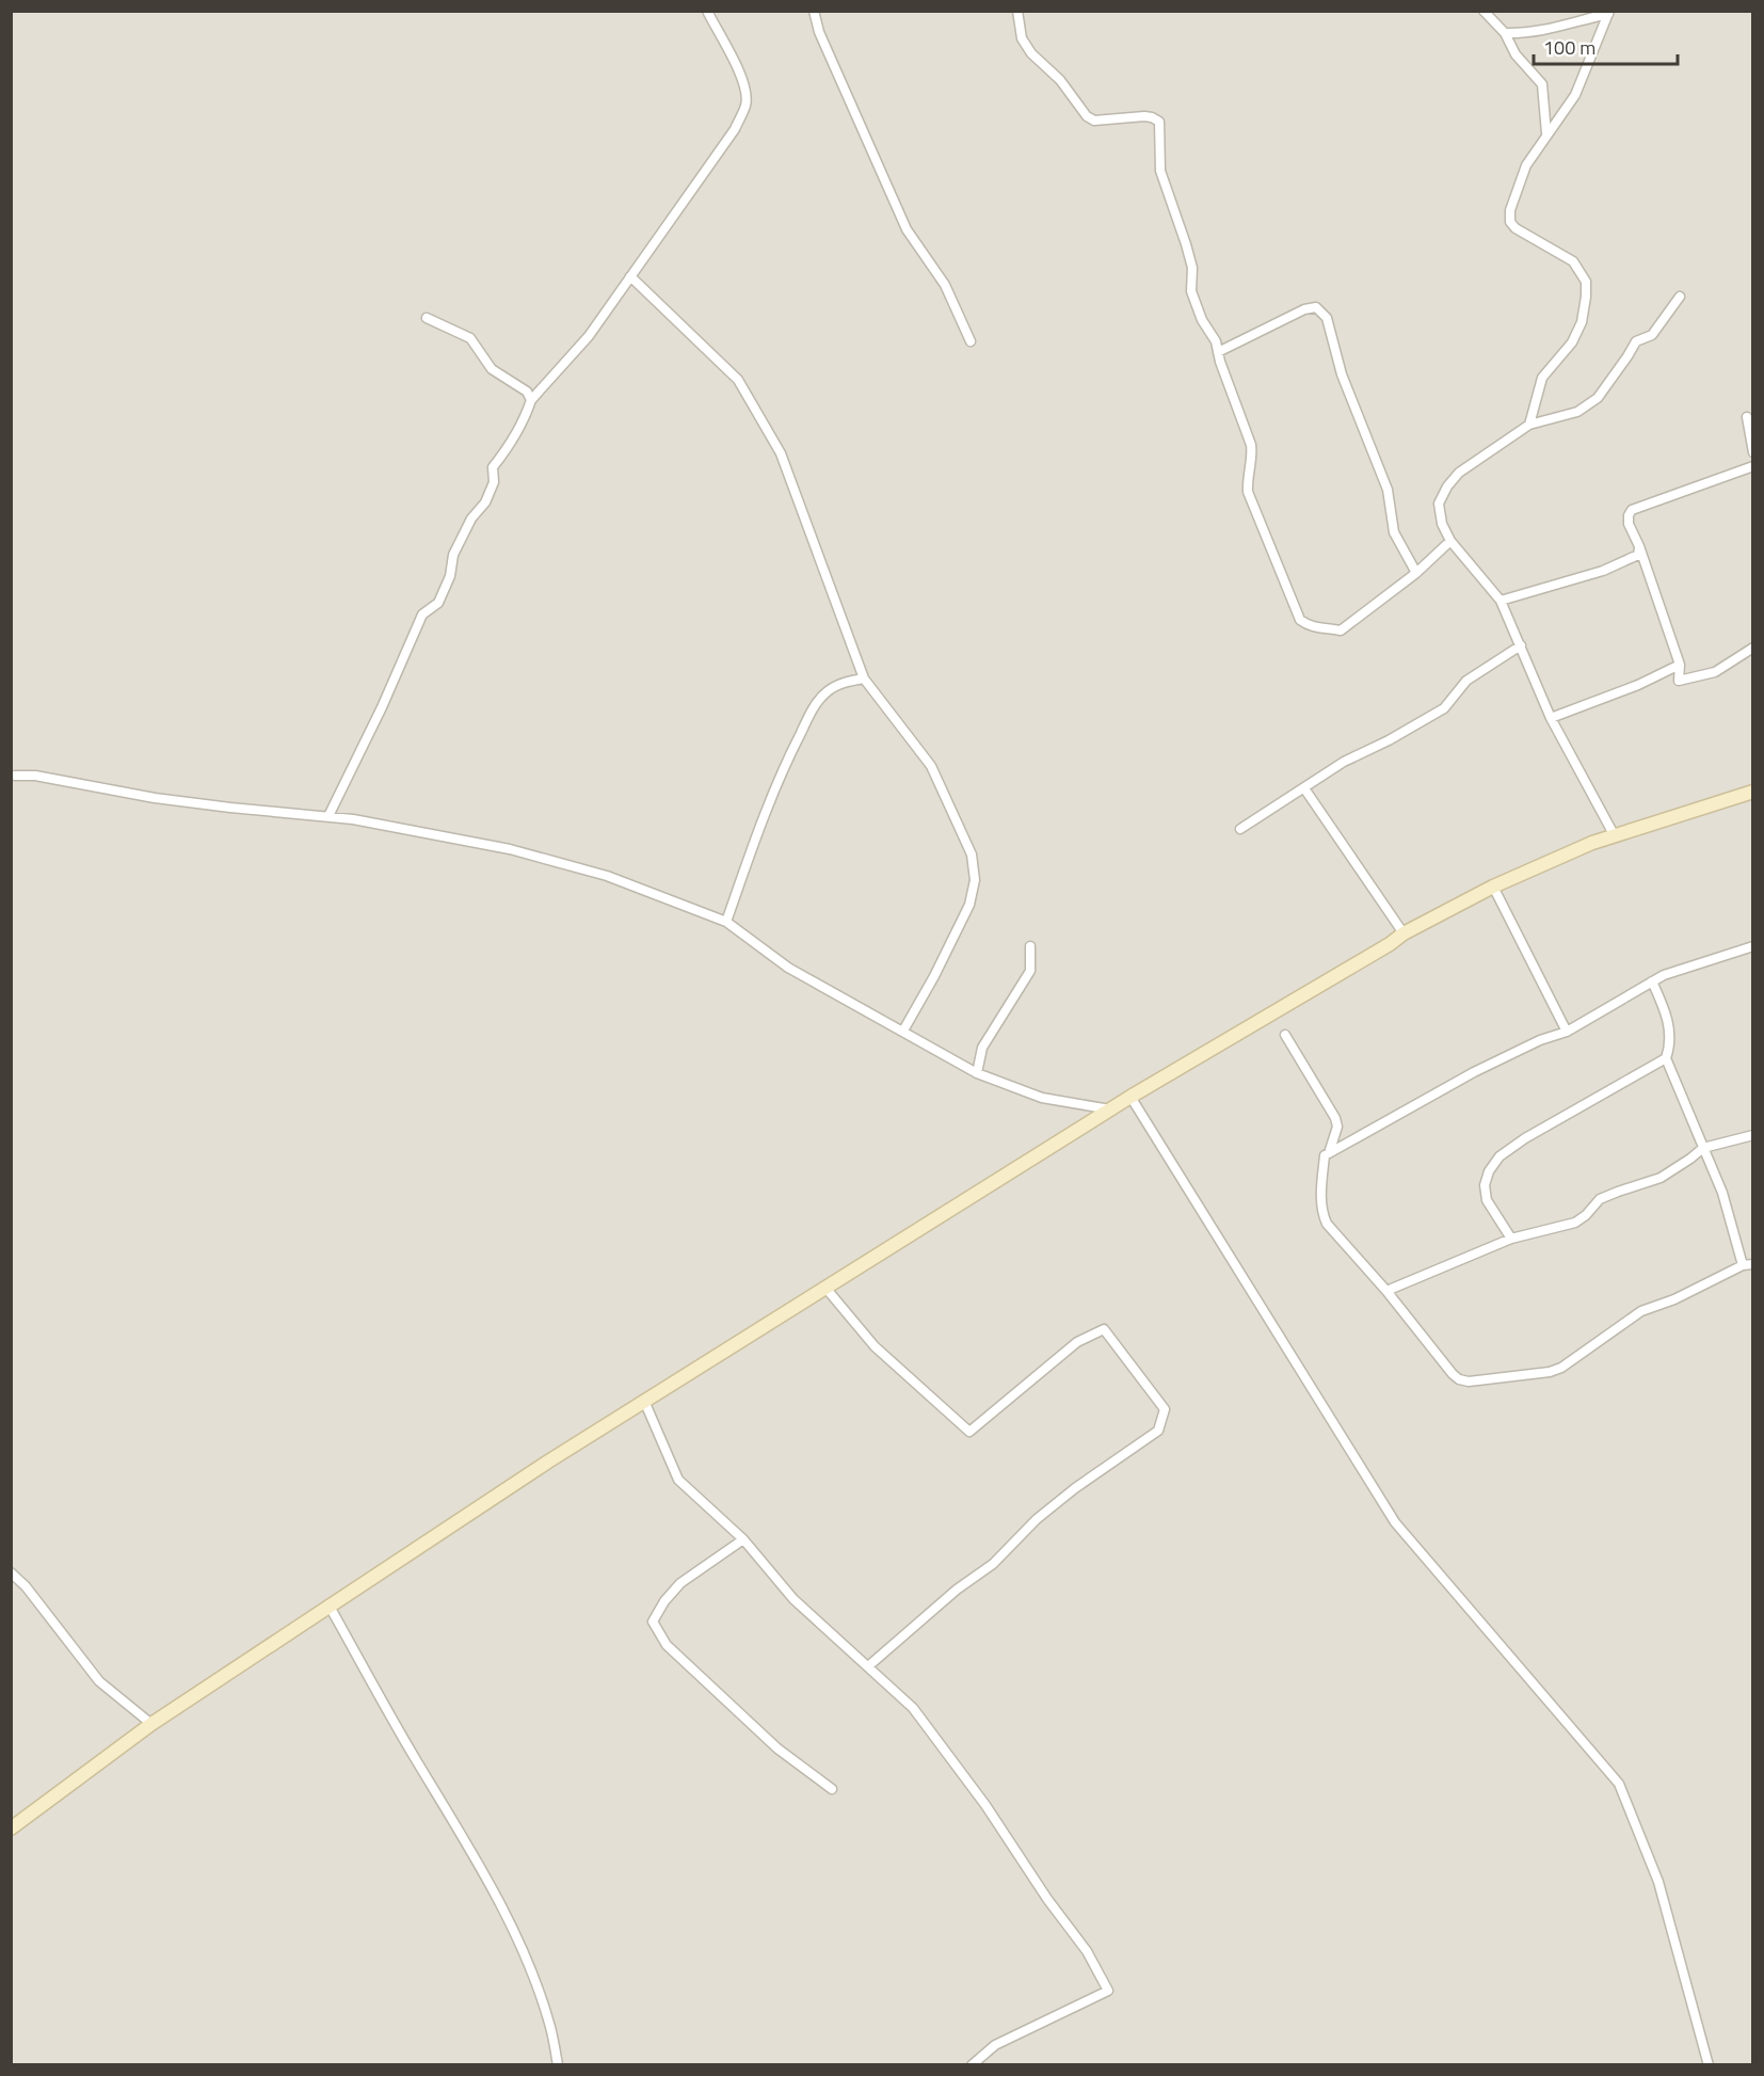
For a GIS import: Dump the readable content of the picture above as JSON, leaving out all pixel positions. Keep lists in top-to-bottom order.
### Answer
{
  "scale_bar": "100 m"
}
